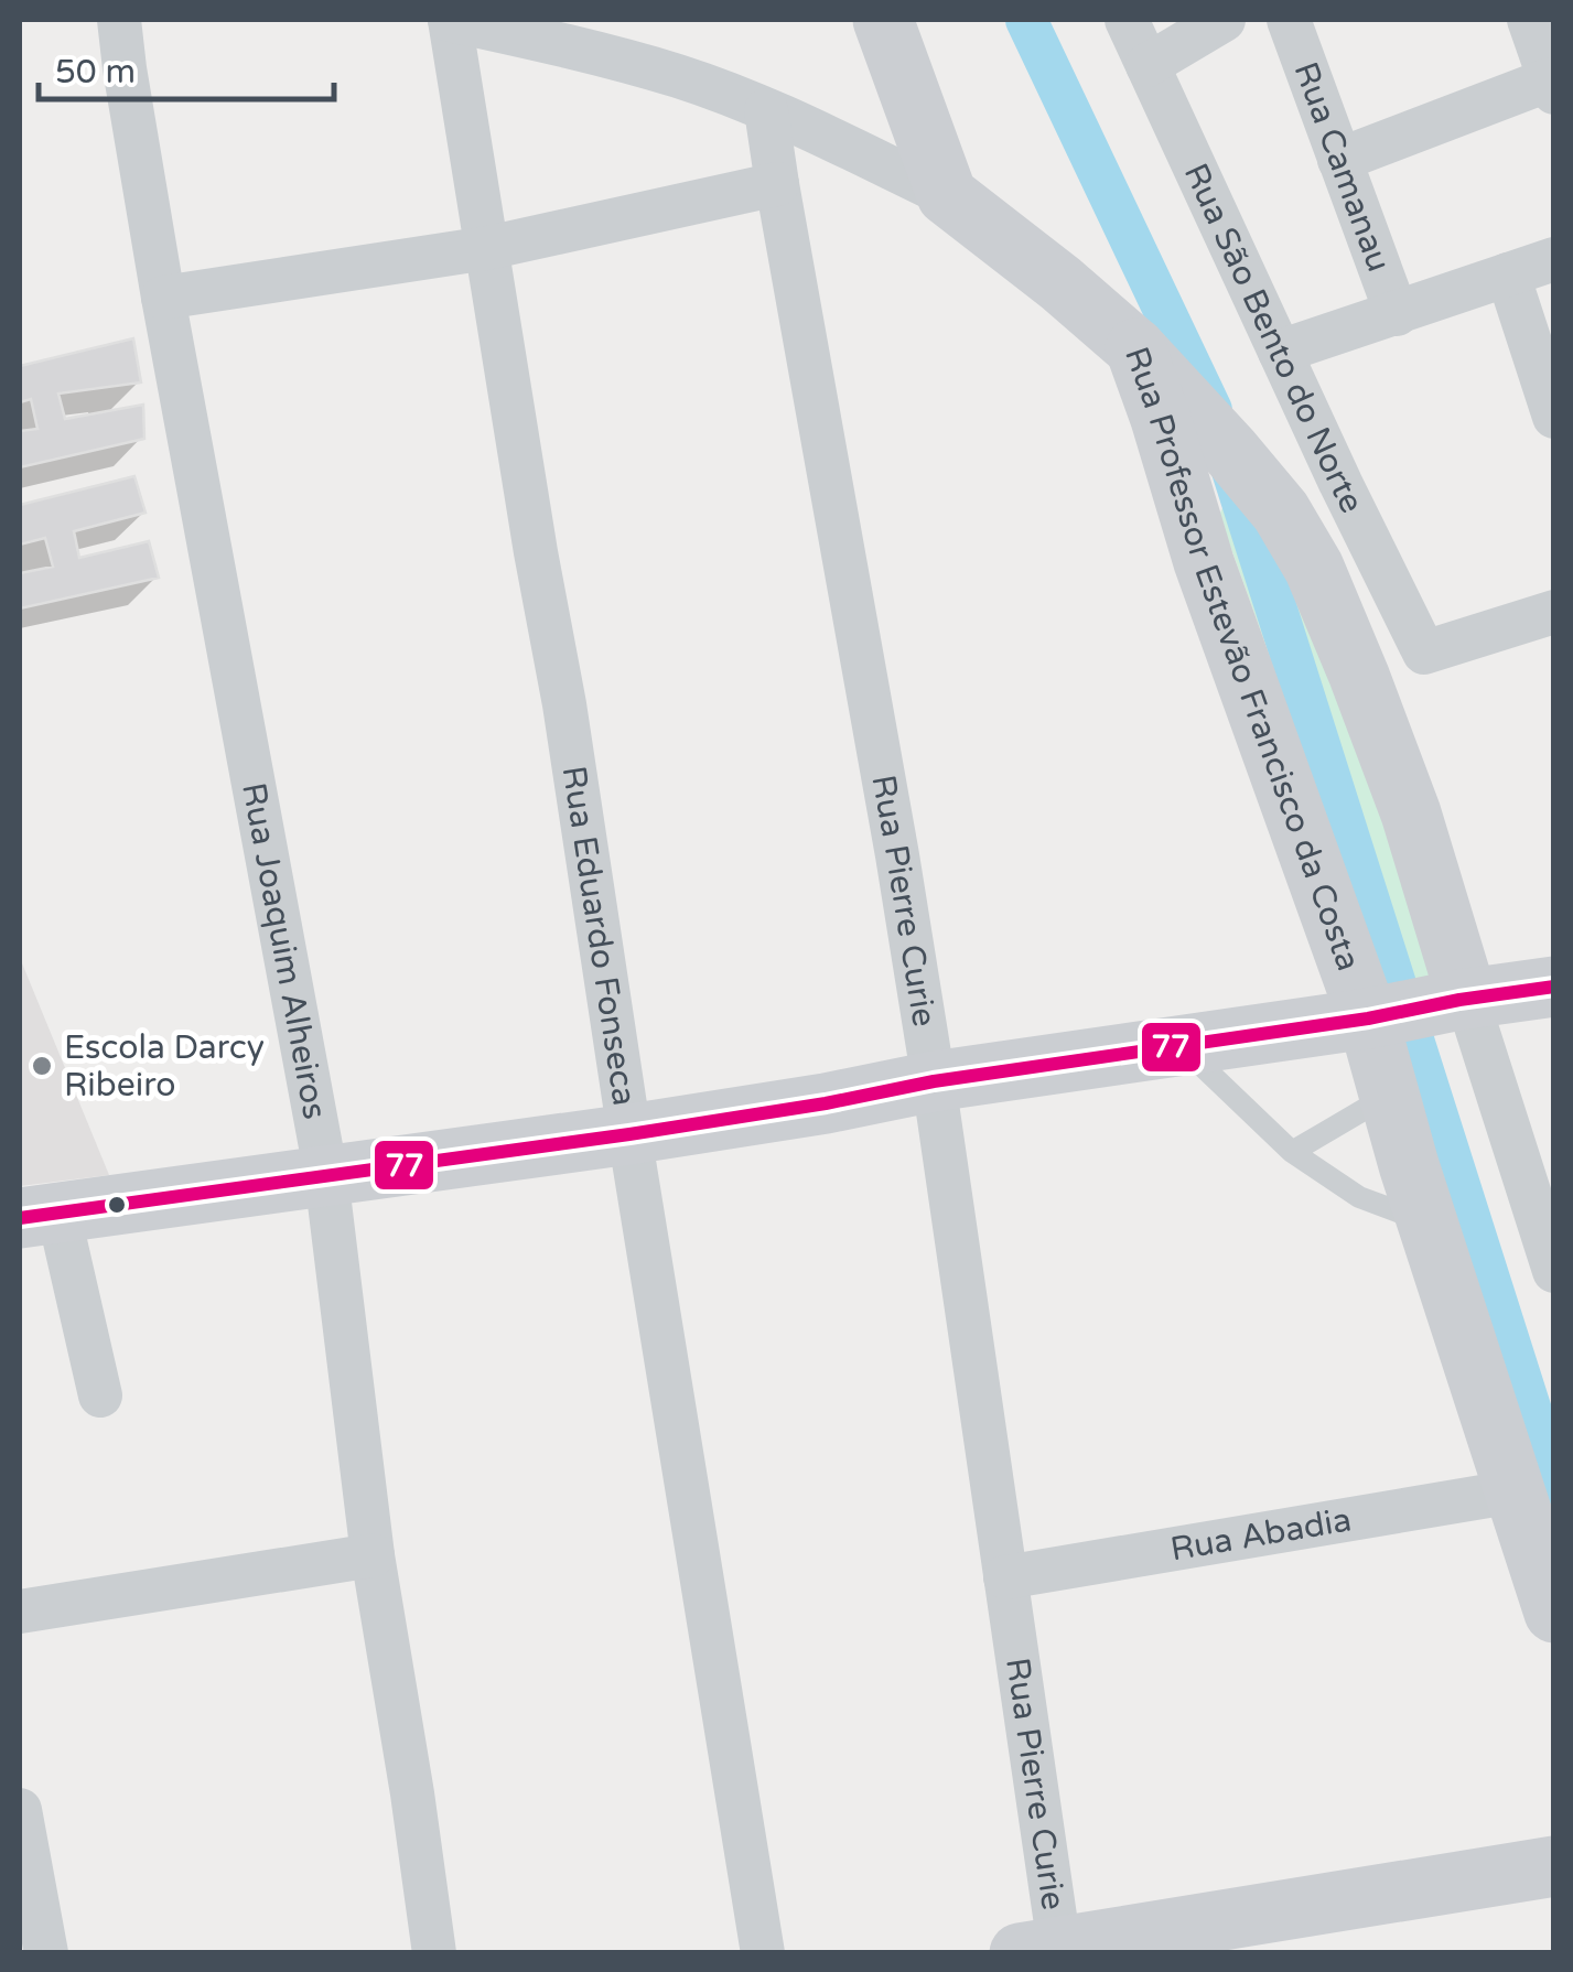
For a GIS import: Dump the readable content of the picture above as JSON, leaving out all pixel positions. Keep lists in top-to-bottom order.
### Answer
{
  "streets": {
    "street": [
      "Rua Camanau",
      "Rua São Bento do Norte",
      "Rua Professor Estevão Francisco da Costa",
      "Rua Pierre Curie",
      "Rua Eduardo Fonseca",
      "Rua Joaquim Alheiros",
      "Rua Abadia"
    ]
  },
  "crossings": [
    ["Rua Professor Estevão Francisco da Costa", "Rua Abadia"],
    ["Rua Pierre Curie", "Rua Abadia"]
  ],
  "places": ["Escola Darcy Ribeiro"],
  "lines": ["transit line 77"],
  "scale_bar": "50 m"
}
